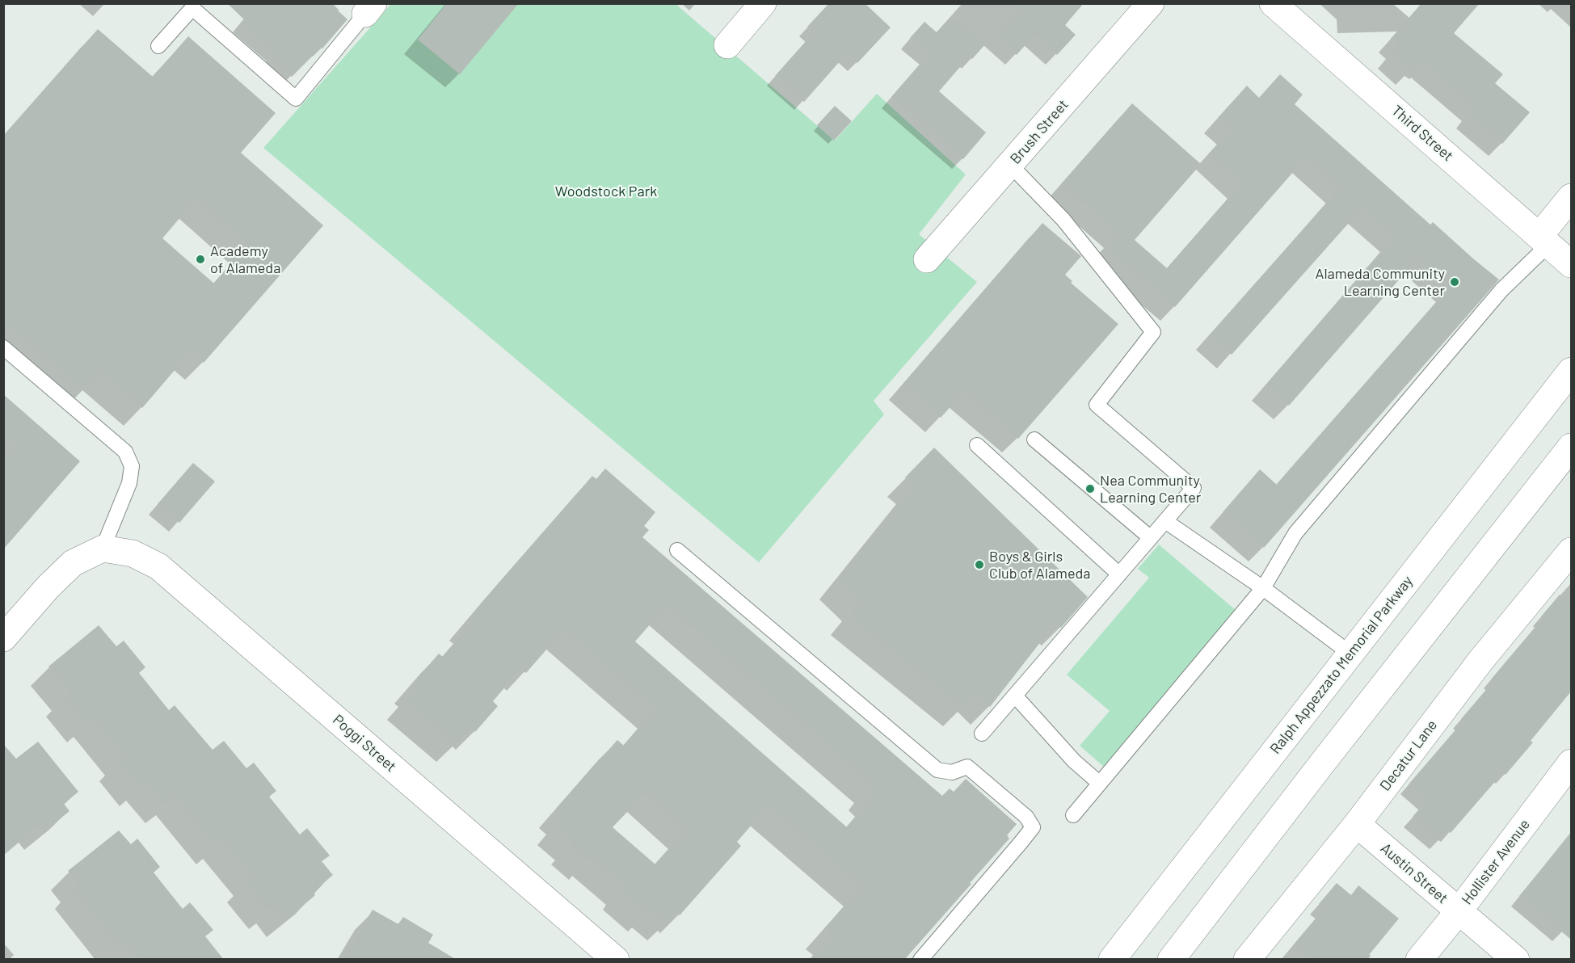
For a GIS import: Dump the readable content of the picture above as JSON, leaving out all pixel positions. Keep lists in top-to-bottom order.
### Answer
{
  "streets": {
    "street": [
      "Brush Street",
      "Third Street",
      "Ralph Appezzato Memorial Parkway",
      "Poggi Street",
      "Decatur Lane",
      "Hollister Avenue",
      "Austin Street"
    ]
  },
  "crossings": [
    ["Decatur Lane", "Austin Street"],
    ["Hollister Avenue", "Austin Street"]
  ],
  "parks": ["Woodstock Park"],
  "places": [
    "Academy of Alameda",
    "Alameda Community Learning Center",
    "Nea Community Learning Center",
    "Boys & Girls Club of Alameda"
  ]
}
